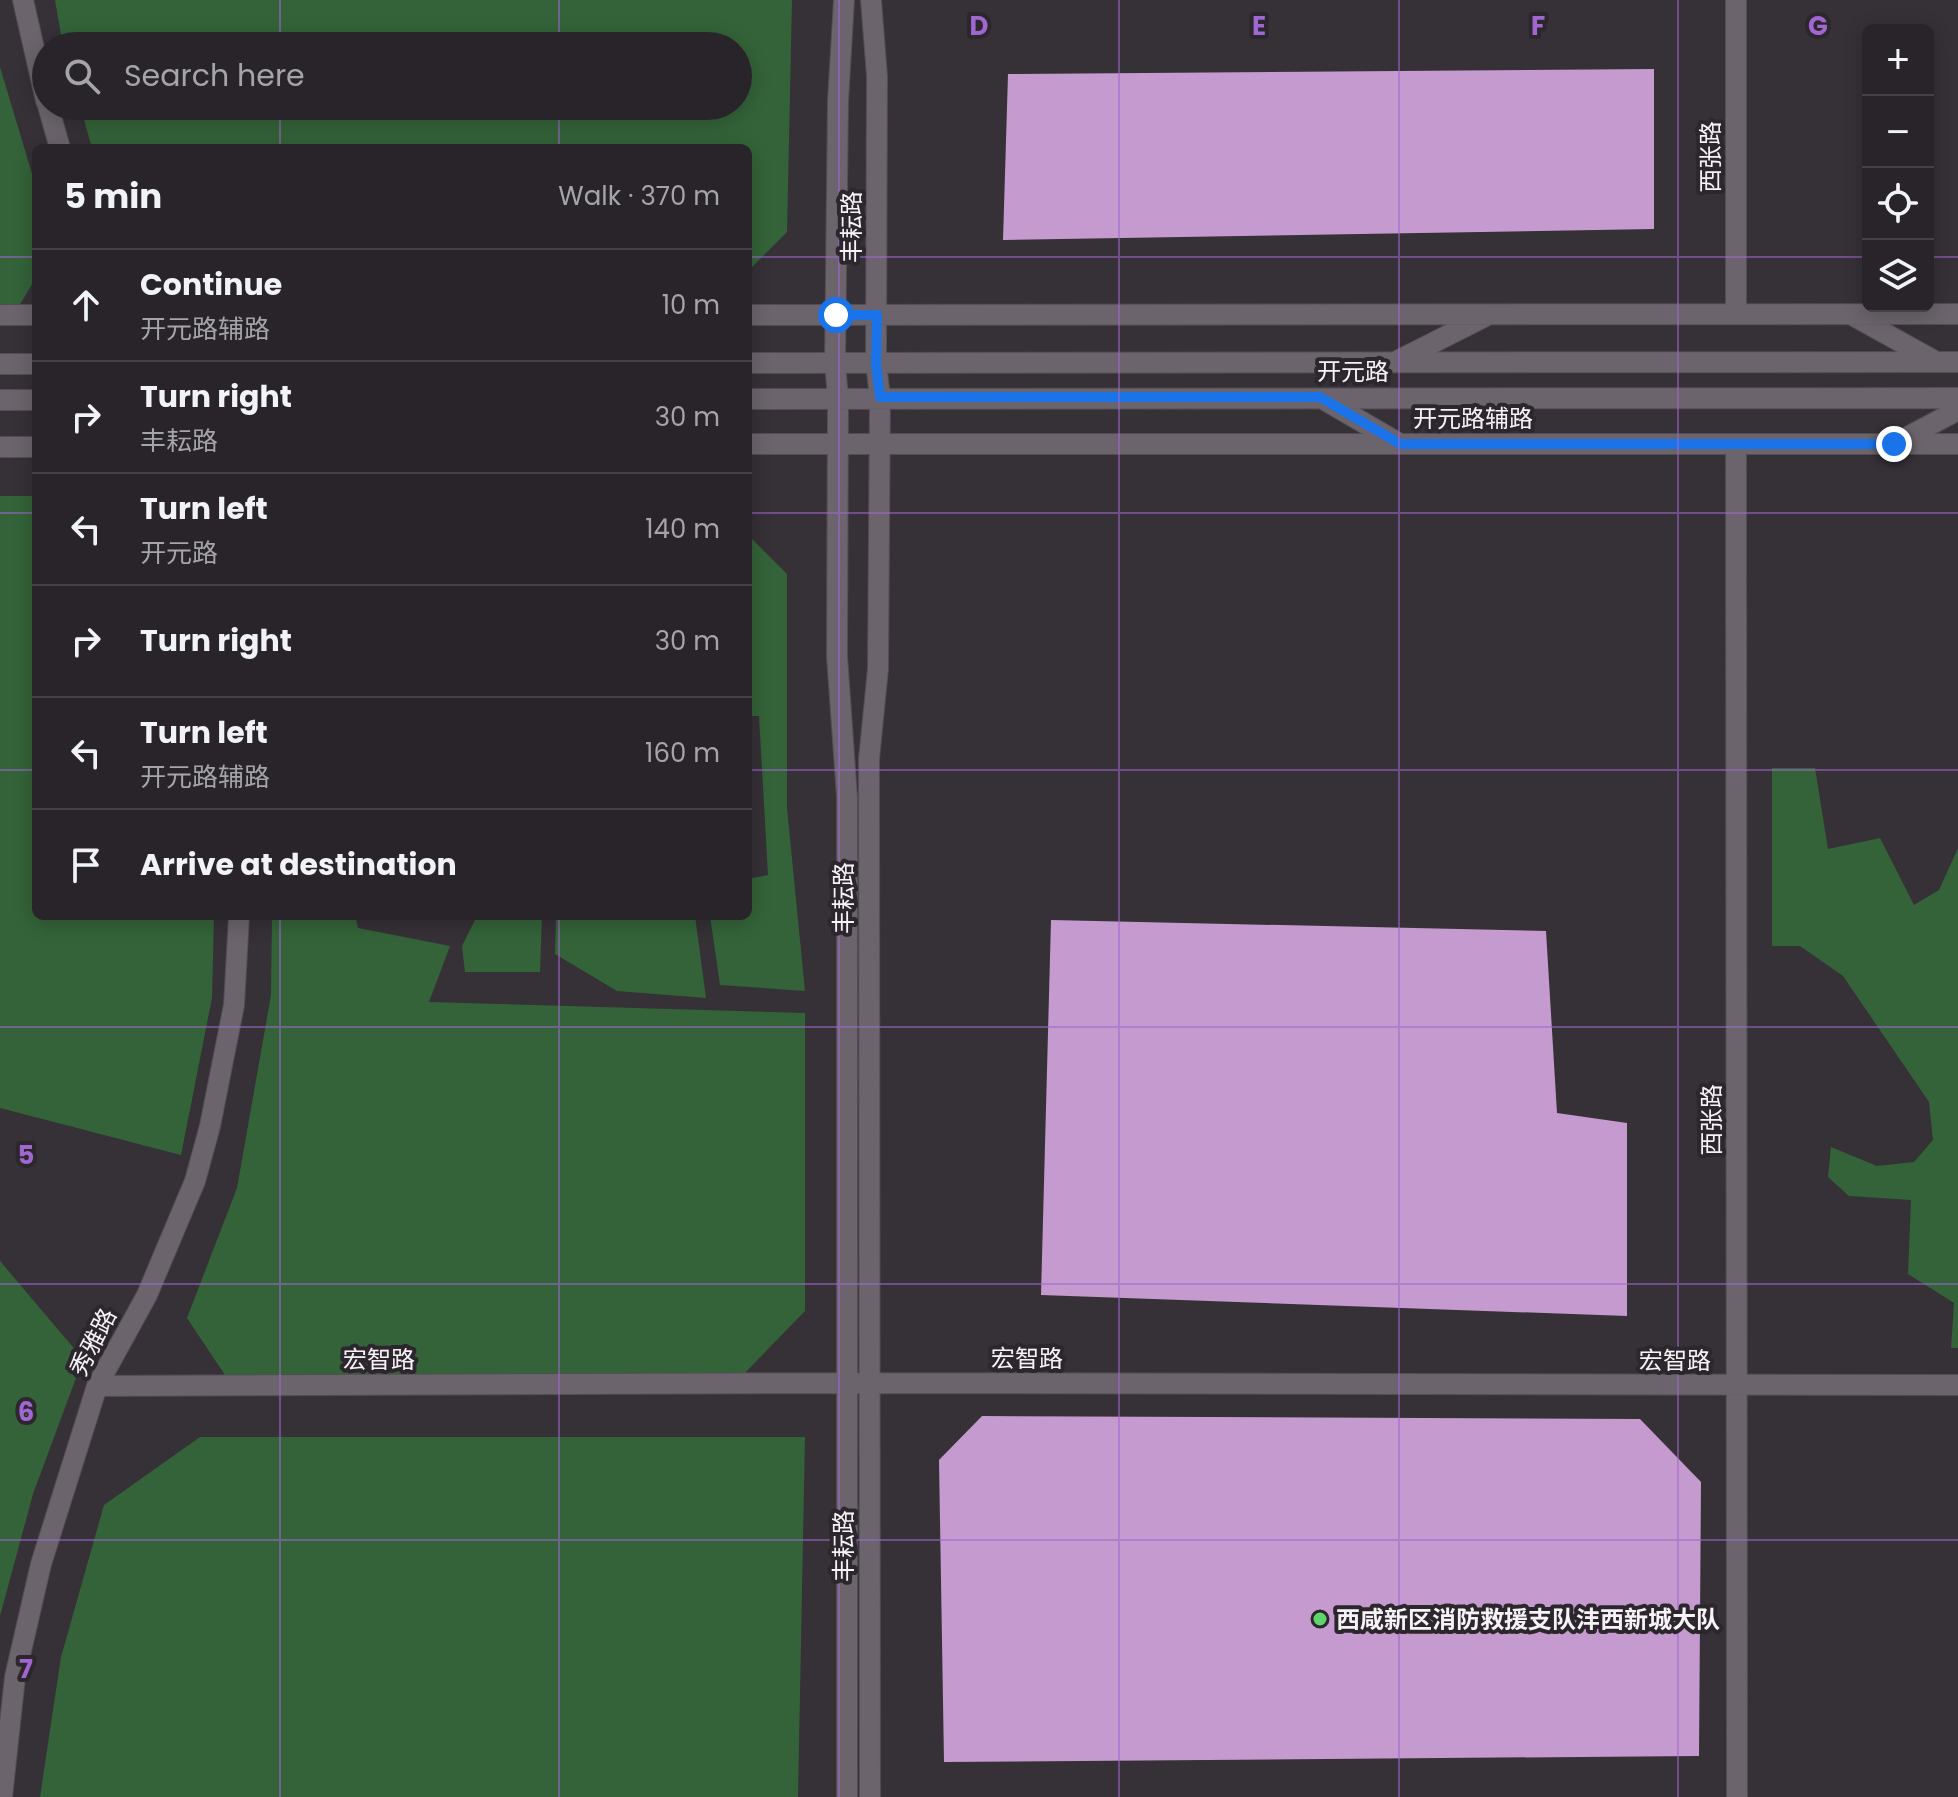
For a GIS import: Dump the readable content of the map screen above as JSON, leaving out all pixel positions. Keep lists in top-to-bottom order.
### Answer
{
  "streets": {
    "street": [
      "西张路",
      "丰耘路",
      "开元路",
      "开元路辅路",
      "秀雅路",
      "宏智路"
    ]
  },
  "crossings": [
    ["西张路", "开元路辅路"],
    ["西张路", "宏智路"],
    ["丰耘路", "开元路"],
    ["丰耘路", "开元路辅路"],
    ["丰耘路", "宏智路"],
    ["秀雅路", "宏智路"]
  ],
  "places": ["西咸新区消防救援支队沣西新城大队"],
  "page": {
    "map_buttons": ["+", "−"],
    "search": "Search here",
    "heading": ["5 min", "Walk · 370 m"],
    "list": [
      ["Continue", "开元路辅路", "10 m"],
      ["Turn right", "丰耘路", "30 m"],
      ["Turn left", "开元路", "140 m"],
      ["Turn right", "30 m"],
      ["Turn left", "开元路辅路", "160 m"],
      "Arrive at destination"
    ]
  },
  "grid": {
    "columns": [
      "D",
      "E",
      "F",
      "G"
    ],
    "rows": ["5", "6", "7"]
  }
}
